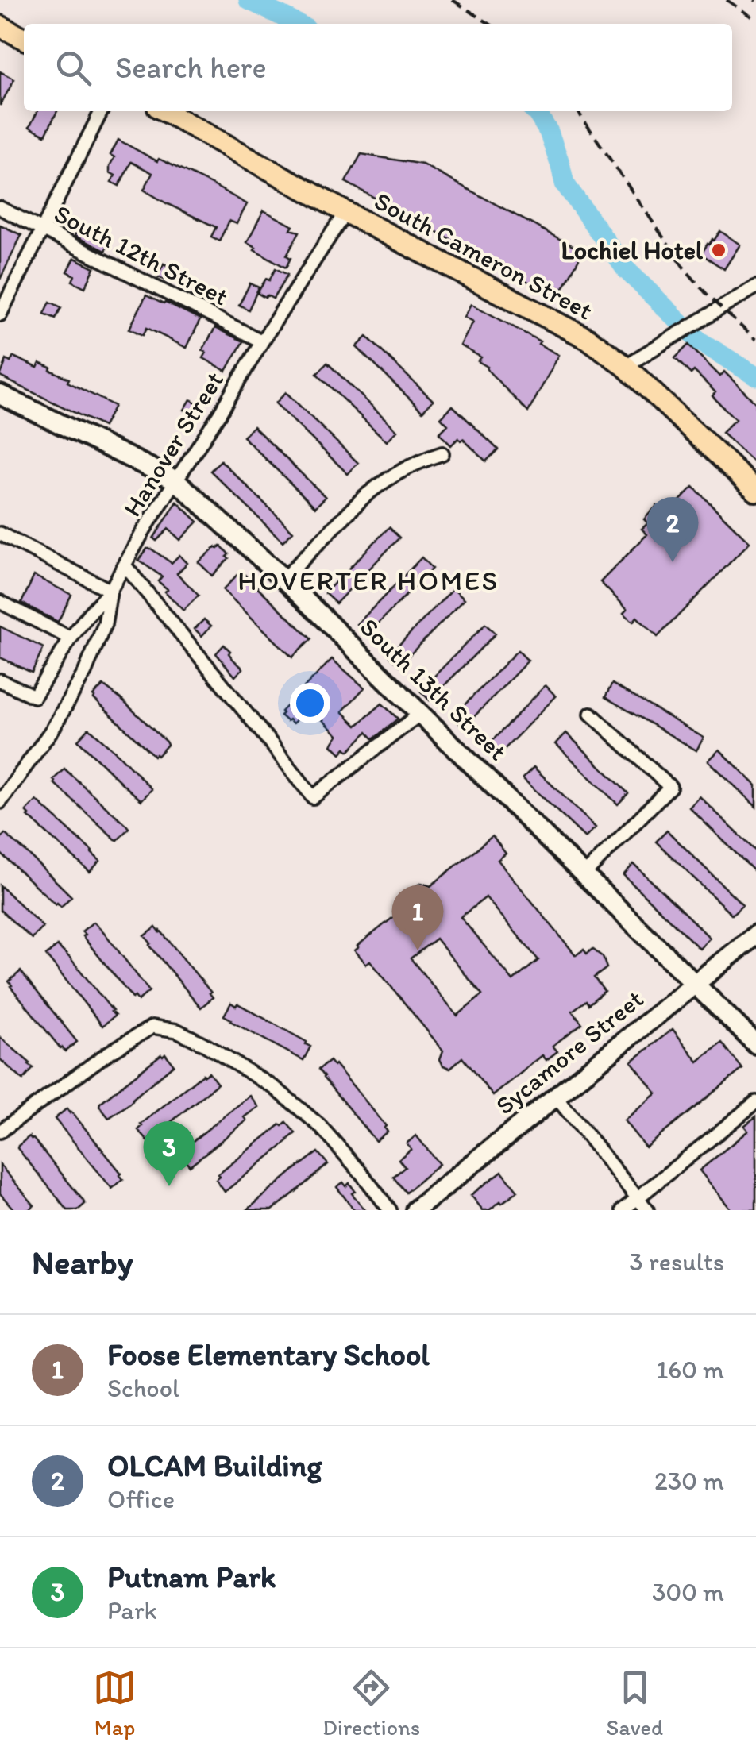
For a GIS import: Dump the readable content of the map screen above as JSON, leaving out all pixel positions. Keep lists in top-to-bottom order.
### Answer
{
  "streets": {
    "main road": ["South Cameron Street"],
    "street": [
      "South 12th Street",
      "Hanover Street",
      "South 13th Street",
      "Sycamore Street"
    ]
  },
  "crossings": [
    ["South 12th Street", "Hanover Street"],
    ["South Cameron Street", "Hanover Street"],
    ["Hanover Street", "South 13th Street"],
    ["South 13th Street", "Sycamore Street"]
  ],
  "districts": ["HOVERTER HOMES"],
  "places": ["Lochiel Hotel"],
  "page": {
    "search": "Search here",
    "pins": ["2", "1", "3"],
    "heading": ["Nearby", "3 results"],
    "list": [
      {
        "mark": "1",
        "name": "Foose Elementary School",
        "note": "School",
        "value": "160 m"
      },
      {
        "mark": "2",
        "name": "OLCAM Building",
        "note": "Office",
        "value": "230 m"
      },
      {
        "mark": "3",
        "name": "Putnam Park",
        "note": "Park",
        "value": "300 m"
      }
    ],
    "nav": ["Map", "Directions", "Saved"]
  }
}
